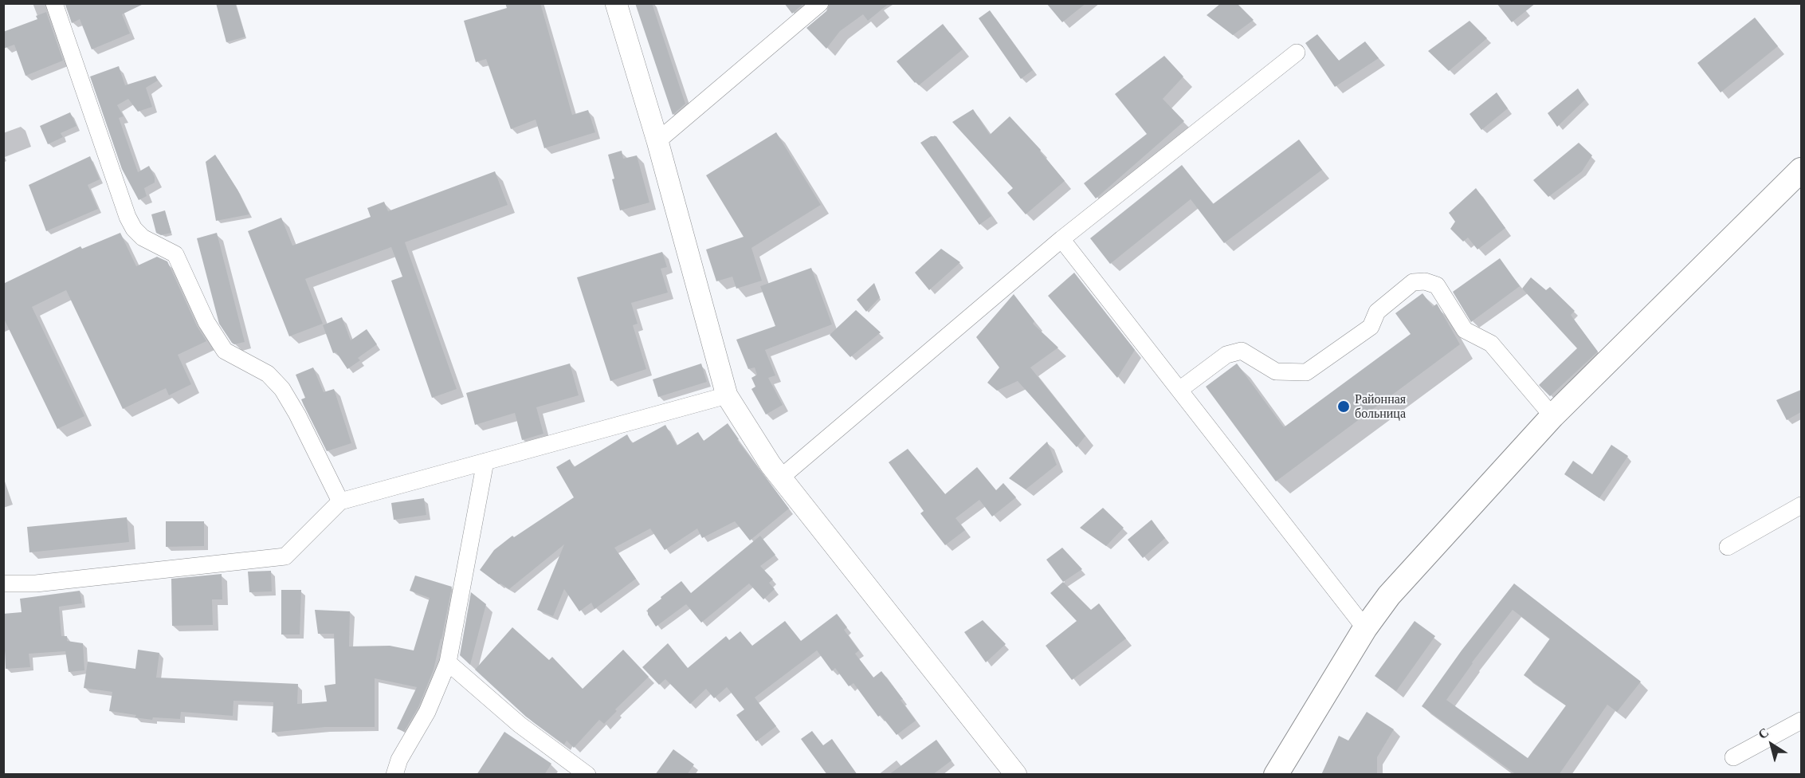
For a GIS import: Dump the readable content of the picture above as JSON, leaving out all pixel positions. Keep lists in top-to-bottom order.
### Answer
{
  "places": ["Районная больница"],
  "north": "top left"
}
